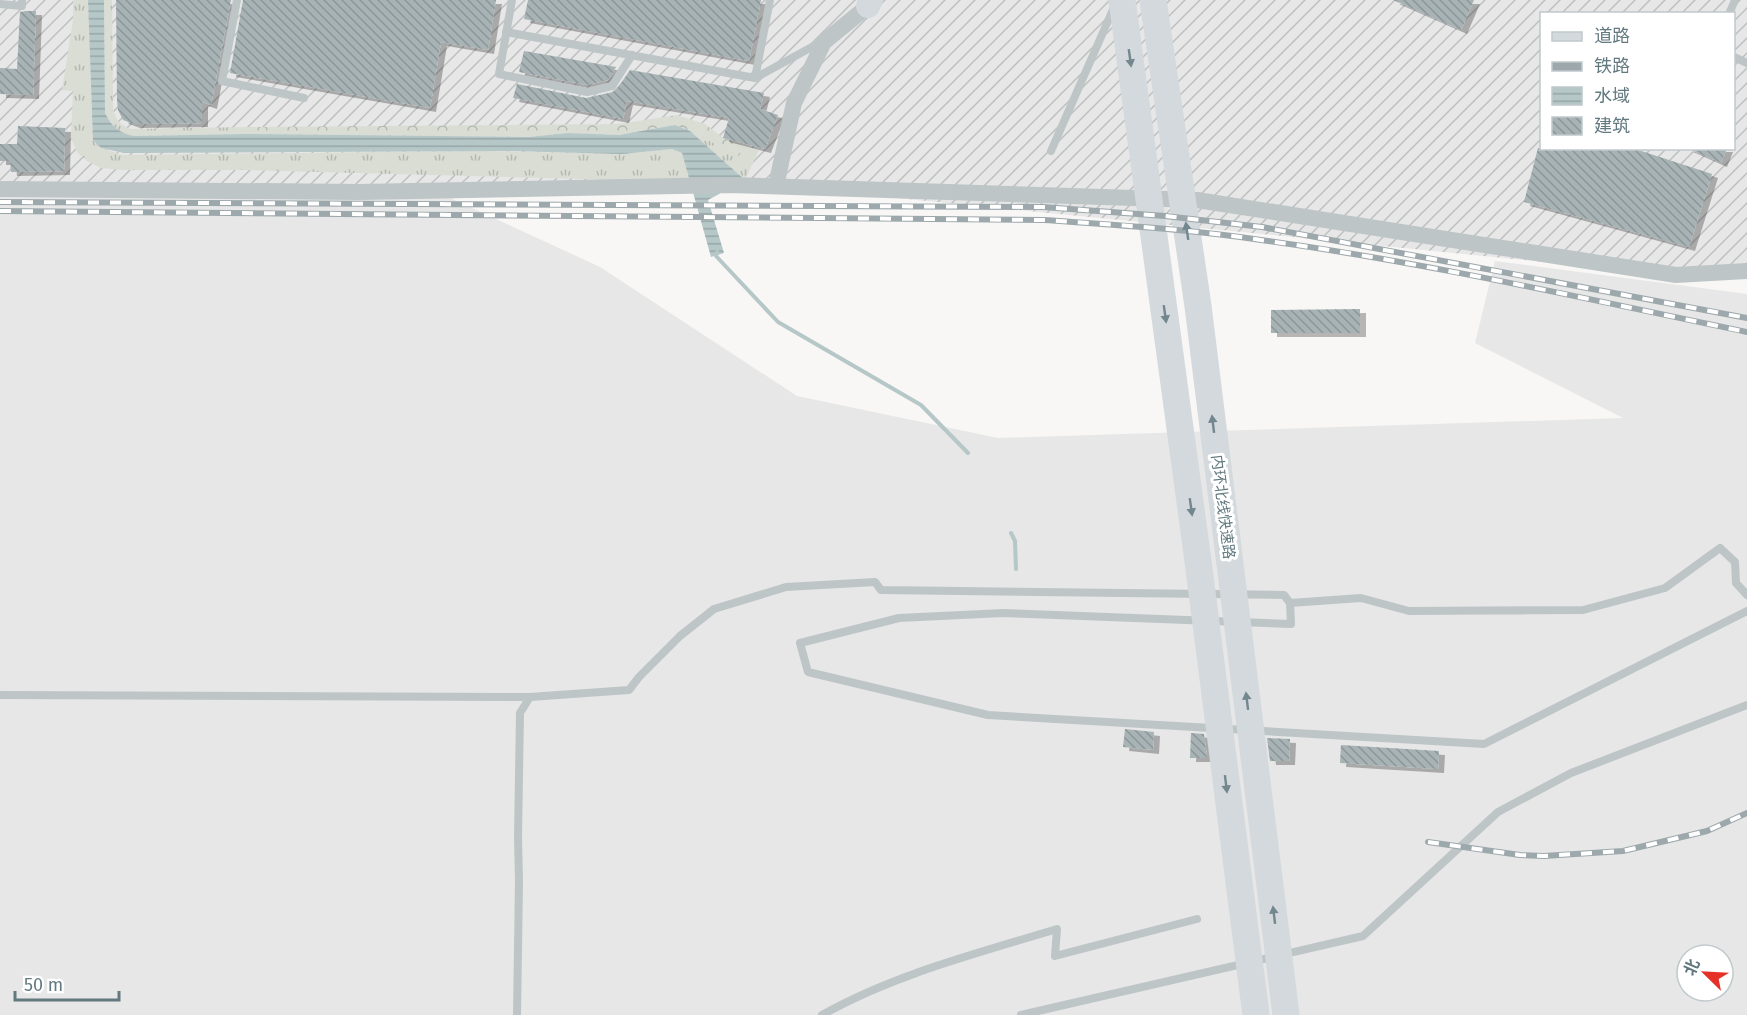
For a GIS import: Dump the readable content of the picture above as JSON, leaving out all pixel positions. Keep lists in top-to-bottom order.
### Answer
{
  "streets": {
    "highway": ["内环北线快速路"]
  },
  "legend": [
    "道路",
    "铁路",
    "水域",
    "建筑"
  ],
  "scale_bar": "50 m",
  "north": "top left"
}
